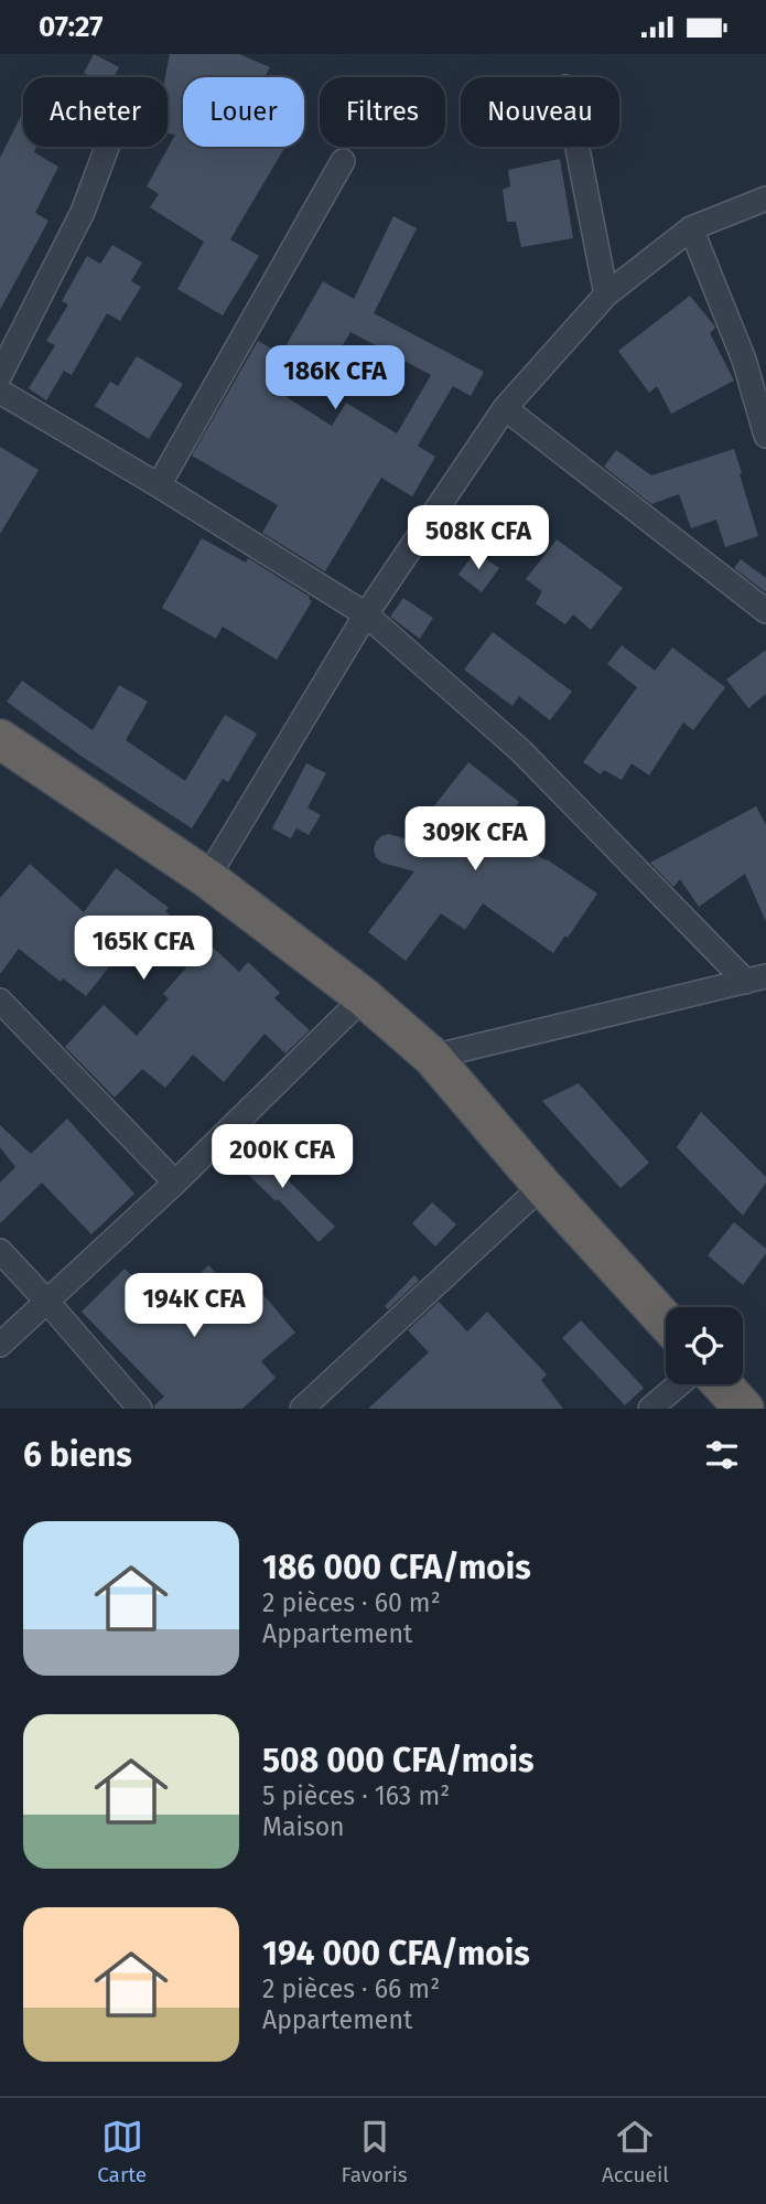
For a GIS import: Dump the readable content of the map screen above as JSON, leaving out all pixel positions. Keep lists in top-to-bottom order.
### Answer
{
  "page": {
    "status": "07:27",
    "chip": [
      "Acheter",
      "Louer",
      "Filtres",
      "Nouveau"
    ],
    "price": [
      "186K CFA",
      "508K CFA",
      "309K CFA",
      "165K CFA",
      "200K CFA",
      "194K CFA"
    ],
    "heading": "6 biens",
    "list": [
      {
        "name": "186 000 CFA/mois",
        "note": "2 pièces · 60 m² · Appartement"
      },
      {
        "name": "508 000 CFA/mois",
        "note": "5 pièces · 163 m² · Maison"
      },
      {
        "name": "194 000 CFA/mois",
        "note": "2 pièces · 66 m² · Appartement"
      }
    ],
    "tabs": ["Carte", "Favoris", "Accueil"]
  }
}
